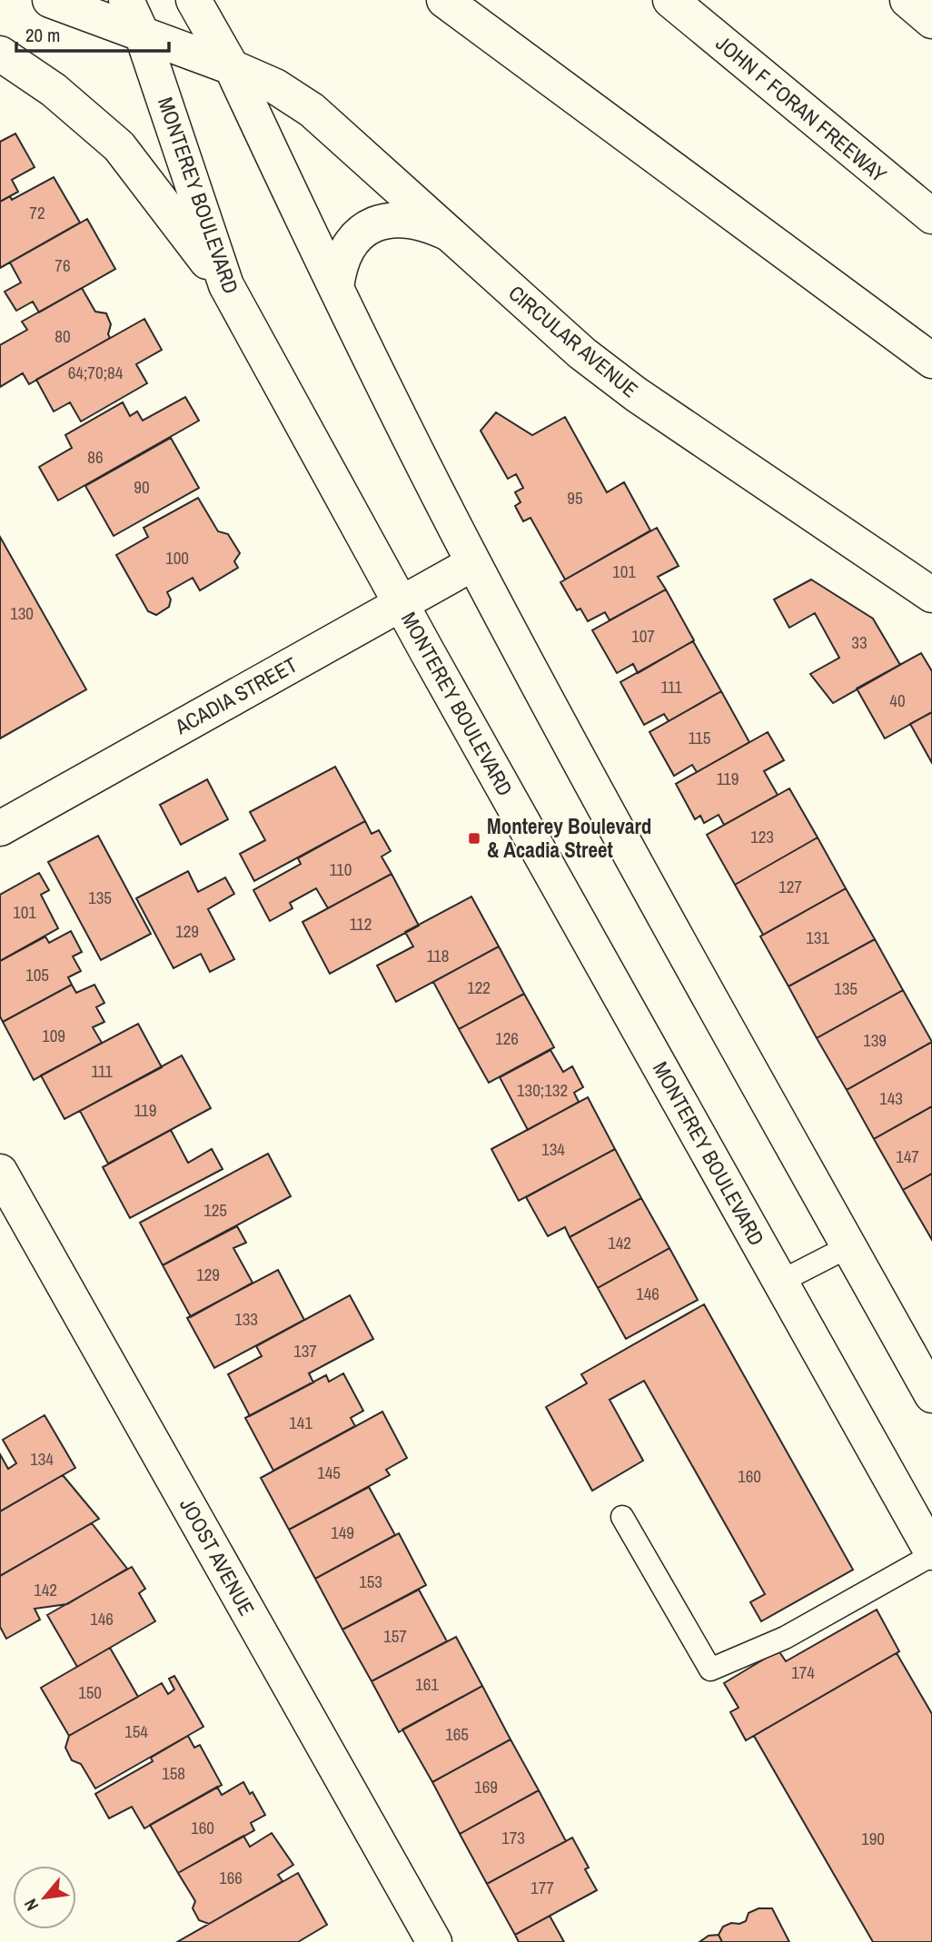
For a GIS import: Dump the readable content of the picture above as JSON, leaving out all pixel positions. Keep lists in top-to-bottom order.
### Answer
{
  "streets": {
    "main road": [
      "JOHN F FORAN FREEWAY",
      "MONTEREY BOULEVARD",
      "CIRCULAR AVENUE",
      "ACADIA STREET",
      "JOOST AVENUE"
    ]
  },
  "crossings": [
    ["MONTEREY BOULEVARD", "ACADIA STREET"]
  ],
  "places": {
    "transit": ["Monterey Boulevard & Acadia Street"]
  },
  "house_numbers": [
    "72",
    "76",
    "80",
    "64;70;84",
    "86",
    "90",
    "95",
    "100",
    "101",
    "130",
    "107",
    "33",
    "111",
    "40",
    "115",
    "119",
    "123",
    "110",
    "127",
    "135",
    "101",
    "112",
    "129",
    "131",
    "118",
    "105",
    "122",
    "135",
    "109",
    "126",
    "139",
    "111",
    "130;132",
    "143",
    "119",
    "134",
    "147",
    "125",
    "142",
    "129",
    "146",
    "133",
    "137",
    "141",
    "134",
    "145",
    "160",
    "149",
    "153",
    "142",
    "146",
    "157",
    "174",
    "161",
    "150",
    "154",
    "165",
    "158",
    "169",
    "160",
    "173",
    "190",
    "166",
    "177"
  ],
  "scale_bar": "20 m",
  "north": "bottom left"
}
